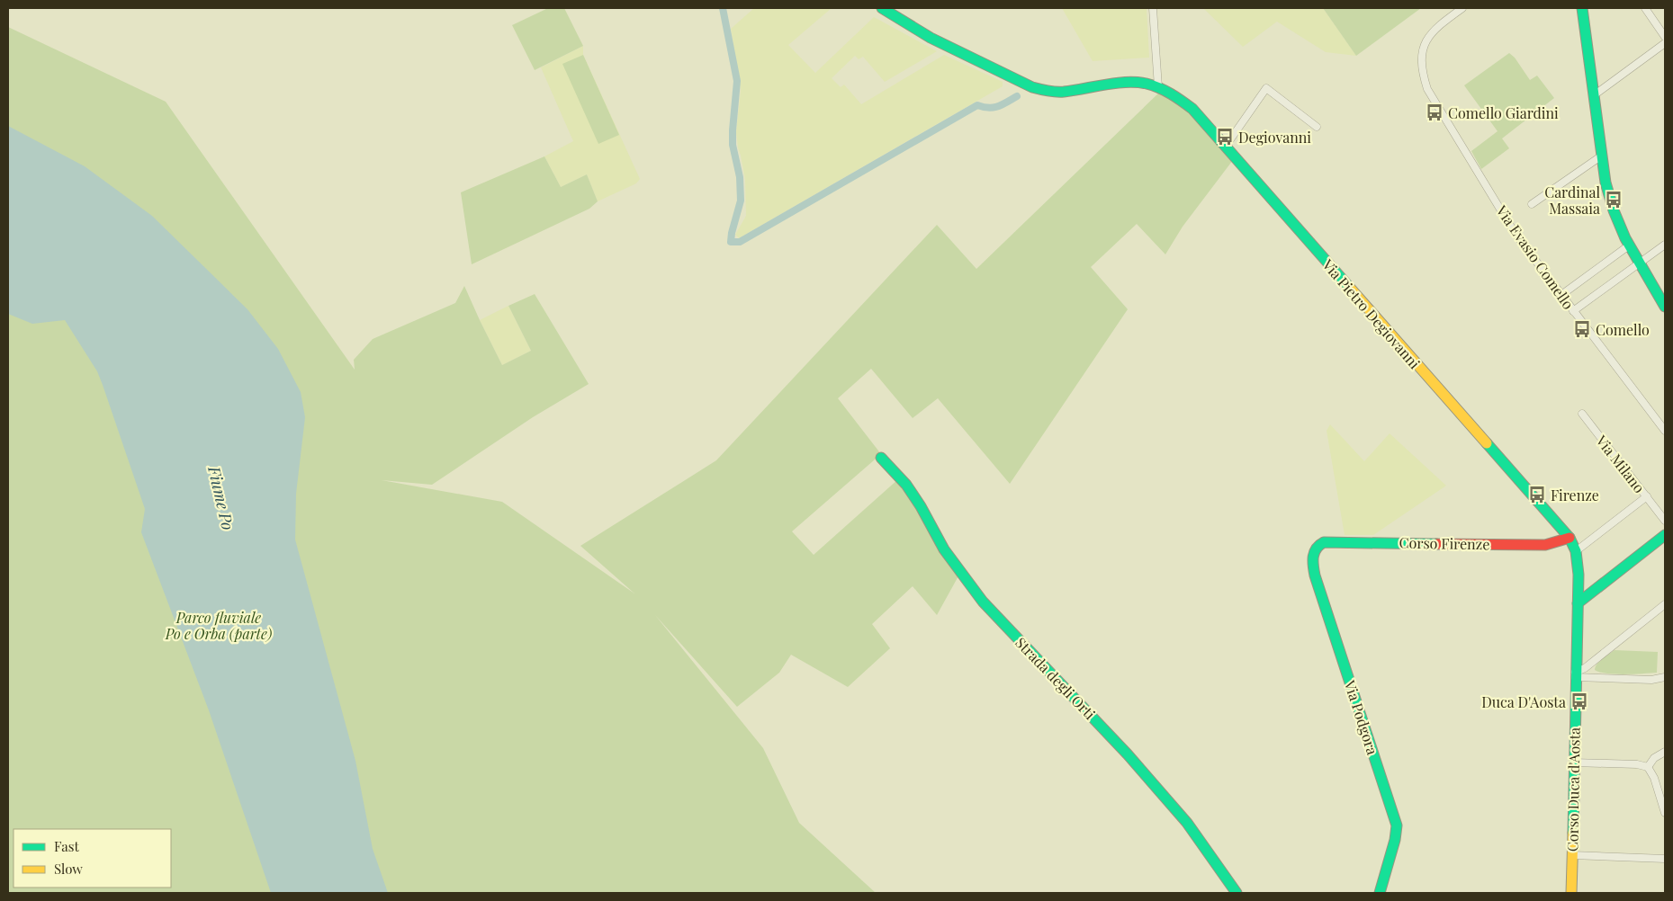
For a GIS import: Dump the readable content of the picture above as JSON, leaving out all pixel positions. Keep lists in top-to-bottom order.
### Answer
{
  "streets": {
    "street": [
      "Via Evasio Comello",
      "Via Pietro Degiovanni",
      "Via Milano",
      "Corso Firenze",
      "Strada degli Orti",
      "Via Podgora",
      "Corso Duca d'Aosta"
    ]
  },
  "crossings": [
    ["Via Pietro Degiovanni", "Corso Firenze"],
    ["Via Pietro Degiovanni", "Corso Duca d'Aosta"],
    ["Corso Firenze", "Via Podgora"]
  ],
  "water": ["Fiume Po"],
  "parks": ["Parco fluviale Po e Orba (parte)"],
  "places": {
    "bus stop": [
      "Comello Giardini",
      "Degiovanni",
      "Cardinal Massaia",
      "Comello",
      "Firenze",
      "Duca D'Aosta"
    ]
  },
  "legend": ["Fast", "Slow"]
}
